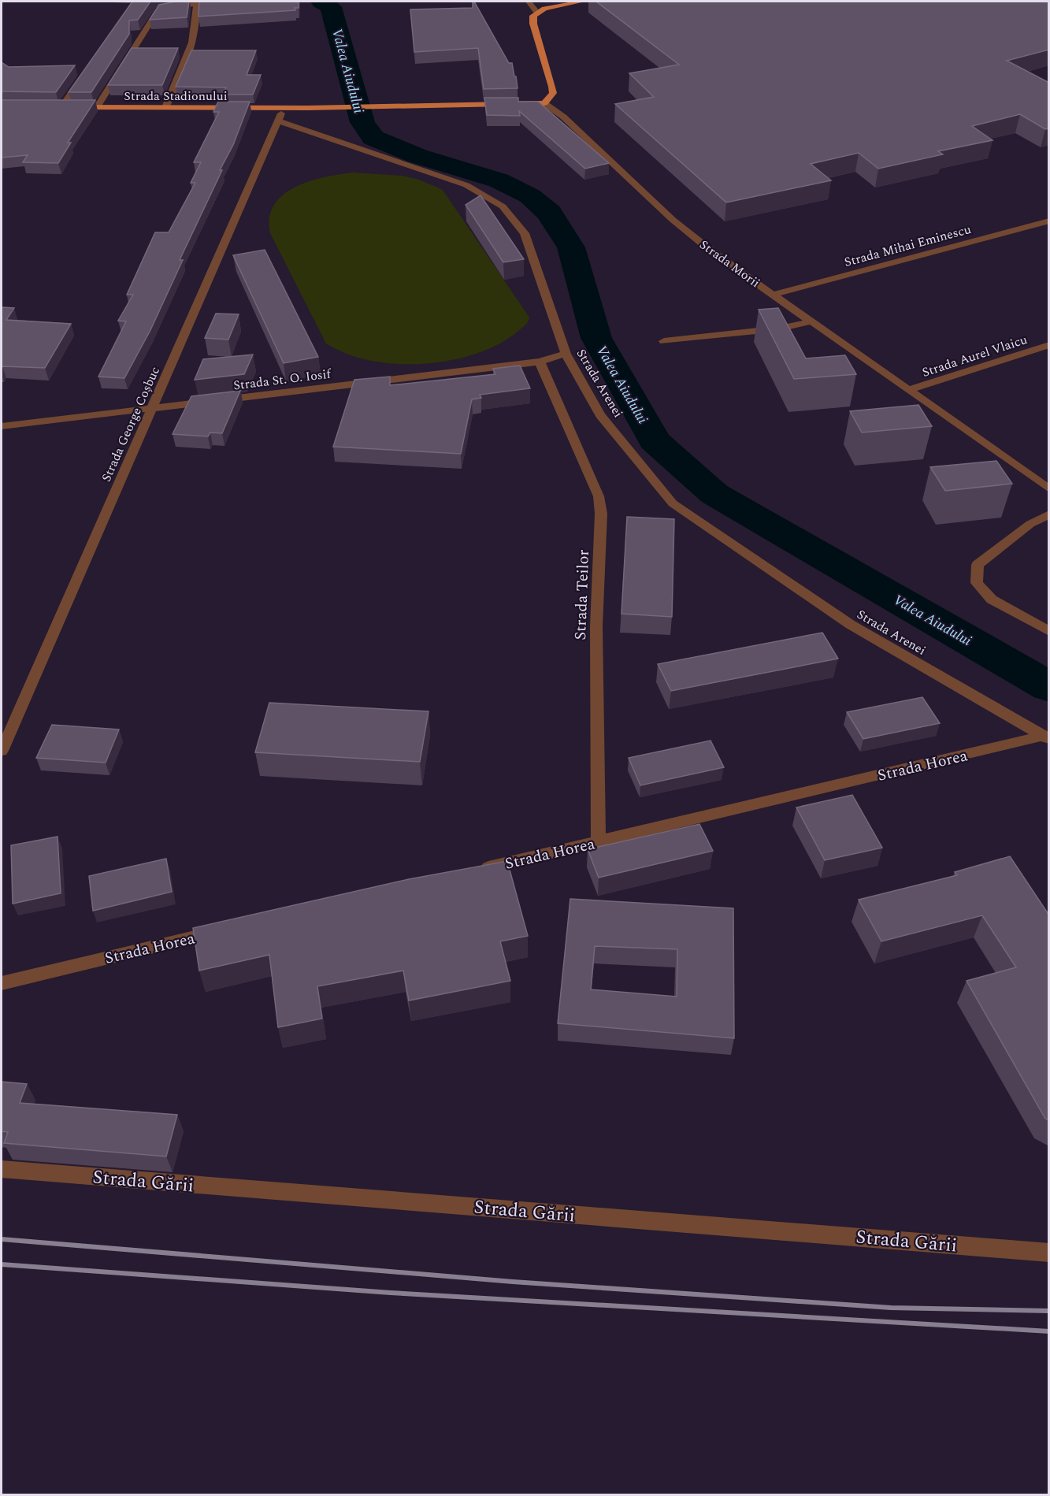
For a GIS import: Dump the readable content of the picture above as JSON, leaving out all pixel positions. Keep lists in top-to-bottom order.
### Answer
{
  "streets": {
    "main road": ["Strada Stadionului"],
    "street": [
      "Strada Mihai Eminescu",
      "Strada Morii",
      "Strada Aurel Vlaicu",
      "Strada St. O. Iosif",
      "Strada Arenei",
      "Strada George Coșbuc",
      "Strada Teilor",
      "Strada Horea",
      "Strada Gării"
    ]
  },
  "crossings": [
    ["Strada Stadionului", "Strada Morii"],
    ["Strada Stadionului", "Strada George Coșbuc"],
    ["Strada Mihai Eminescu", "Strada Morii"],
    ["Strada Morii", "Strada Aurel Vlaicu"],
    ["Strada St. O. Iosif", "Strada Arenei"],
    ["Strada St. O. Iosif", "Strada George Coșbuc"],
    ["Strada St. O. Iosif", "Strada Teilor"],
    ["Strada Arenei", "Strada George Coșbuc"],
    ["Strada Arenei", "Strada Horea"],
    ["Strada Teilor", "Strada Horea"]
  ],
  "water": ["Valea Aiudului"]
}
